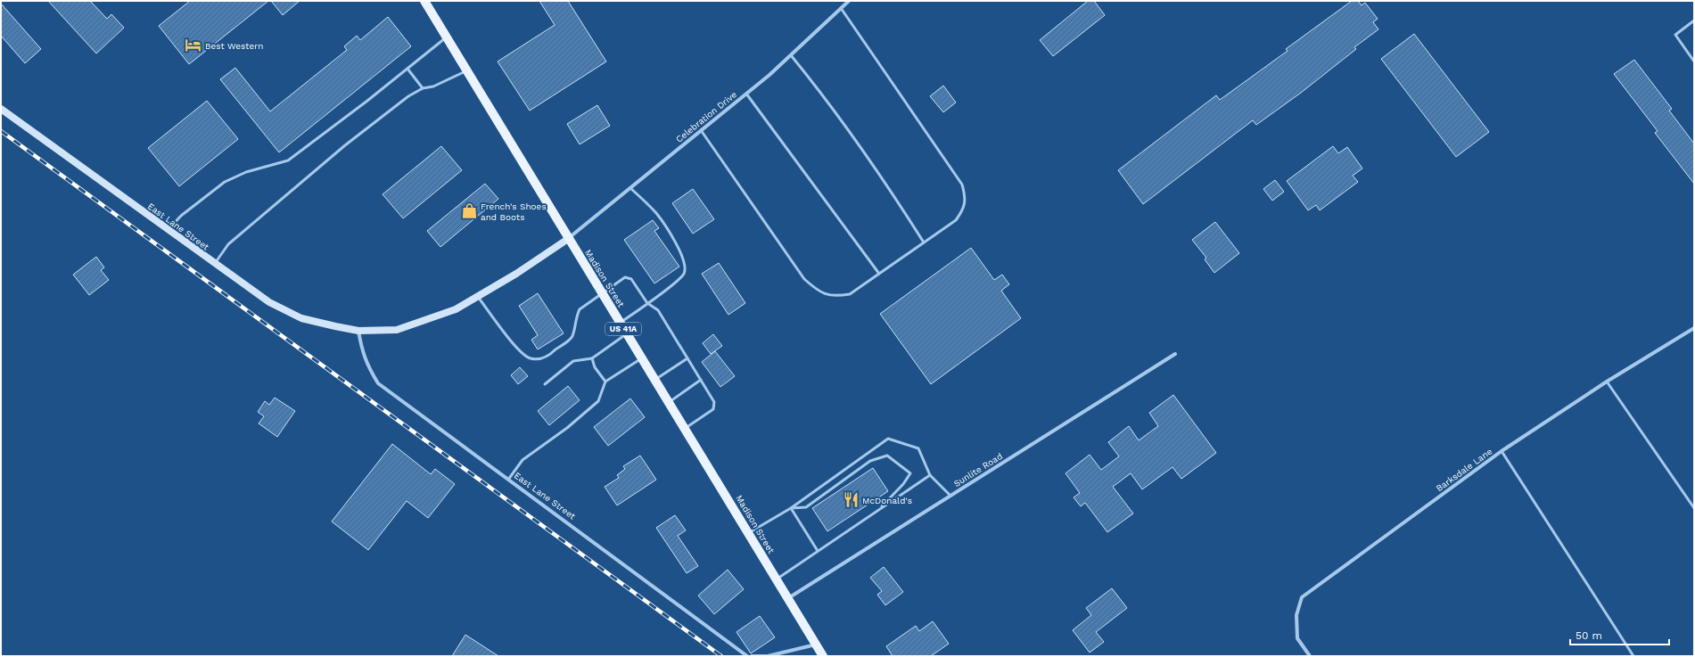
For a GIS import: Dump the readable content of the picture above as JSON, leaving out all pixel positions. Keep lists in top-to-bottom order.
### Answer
{
  "streets": {
    "main road": ["Madison Street", "US 41A"],
    "street": [
      "Celebration Drive",
      "East Lane Street",
      "Sunlite Road",
      "Barksdale Lane"
    ]
  },
  "crossings": [
    ["Celebration Drive", "East Lane Street"],
    ["Celebration Drive", "Madison Street"],
    ["East Lane Street", "Madison Street"],
    ["Madison Street", "Sunlite Road"]
  ],
  "places": {
    "hotel": ["Best Western"],
    "shop": ["French's Shoes and Boots"],
    "restaurant": ["McDonald's"]
  },
  "scale_bar": "50 m"
}
